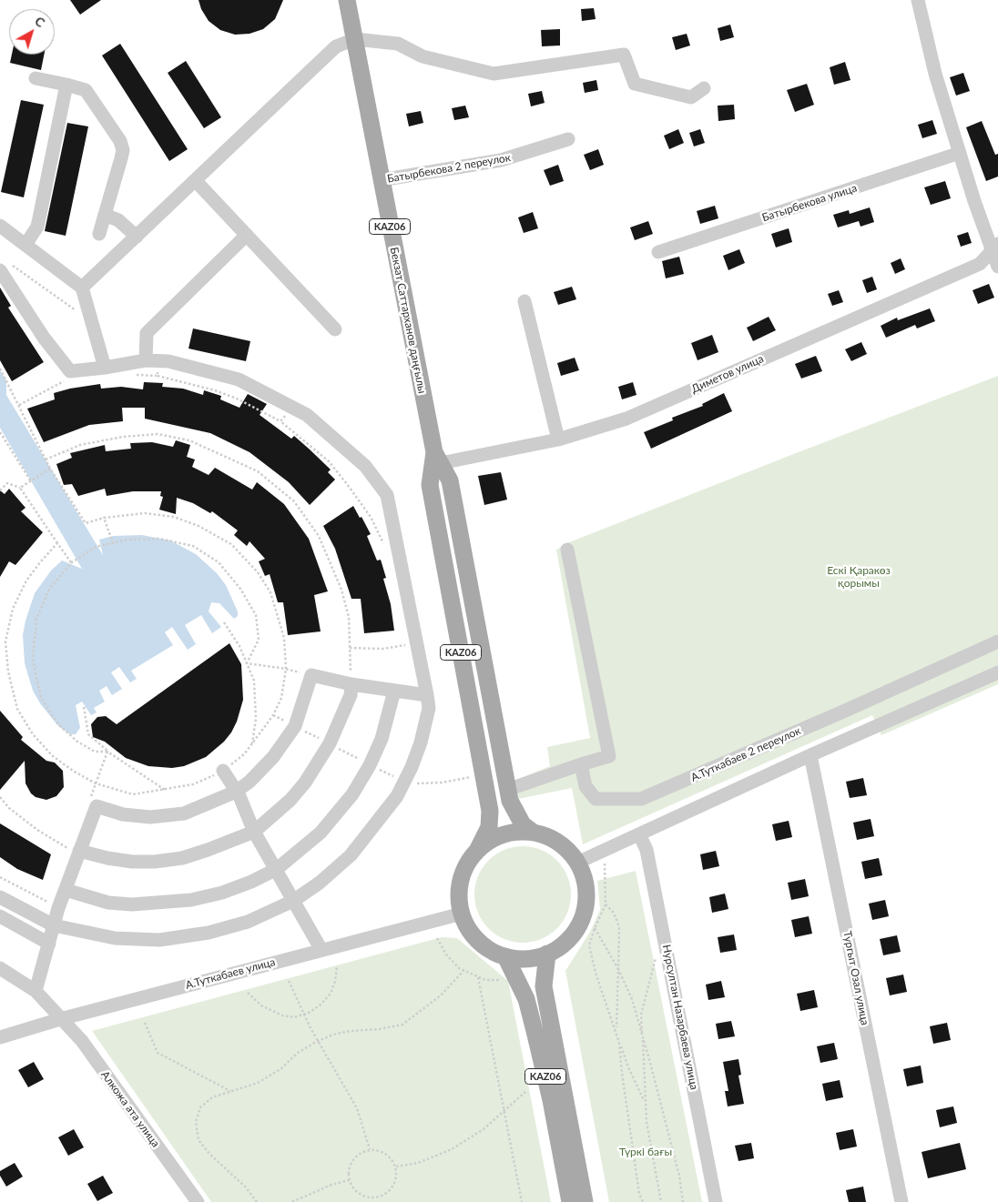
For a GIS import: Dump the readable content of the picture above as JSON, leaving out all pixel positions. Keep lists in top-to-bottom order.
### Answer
{
  "streets": {
    "main road": ["KАZ06", "Бекзат Саттарханов даңғылы"],
    "street": [
      "Батырбекова 2 переулок",
      "Батырбекова улица",
      "Диметов улица",
      "А.Туткабаев 2 переулок",
      "А.Туткабаев улица",
      "Тургыт Озал улица",
      "Нурсултан Назарбаева улица",
      "Алкожа ата улица"
    ]
  },
  "crossings": [
    ["Батырбекова 2 переулок", "Бекзат Саттарханов даңғылы"],
    ["KАZ06", "Бекзат Саттарханов даңғылы"],
    ["KАZ06", "А.Туткабаев улица"],
    ["Бекзат Саттарханов даңғылы", "Диметов улица"],
    ["Бекзат Саттарханов даңғылы", "А.Туткабаев улица"],
    ["А.Туткабаев улица", "Алкожа ата улица"]
  ],
  "parks": ["Ескі Қаракөз қорымы", "Түркі бағы"],
  "north": "top right"
}
